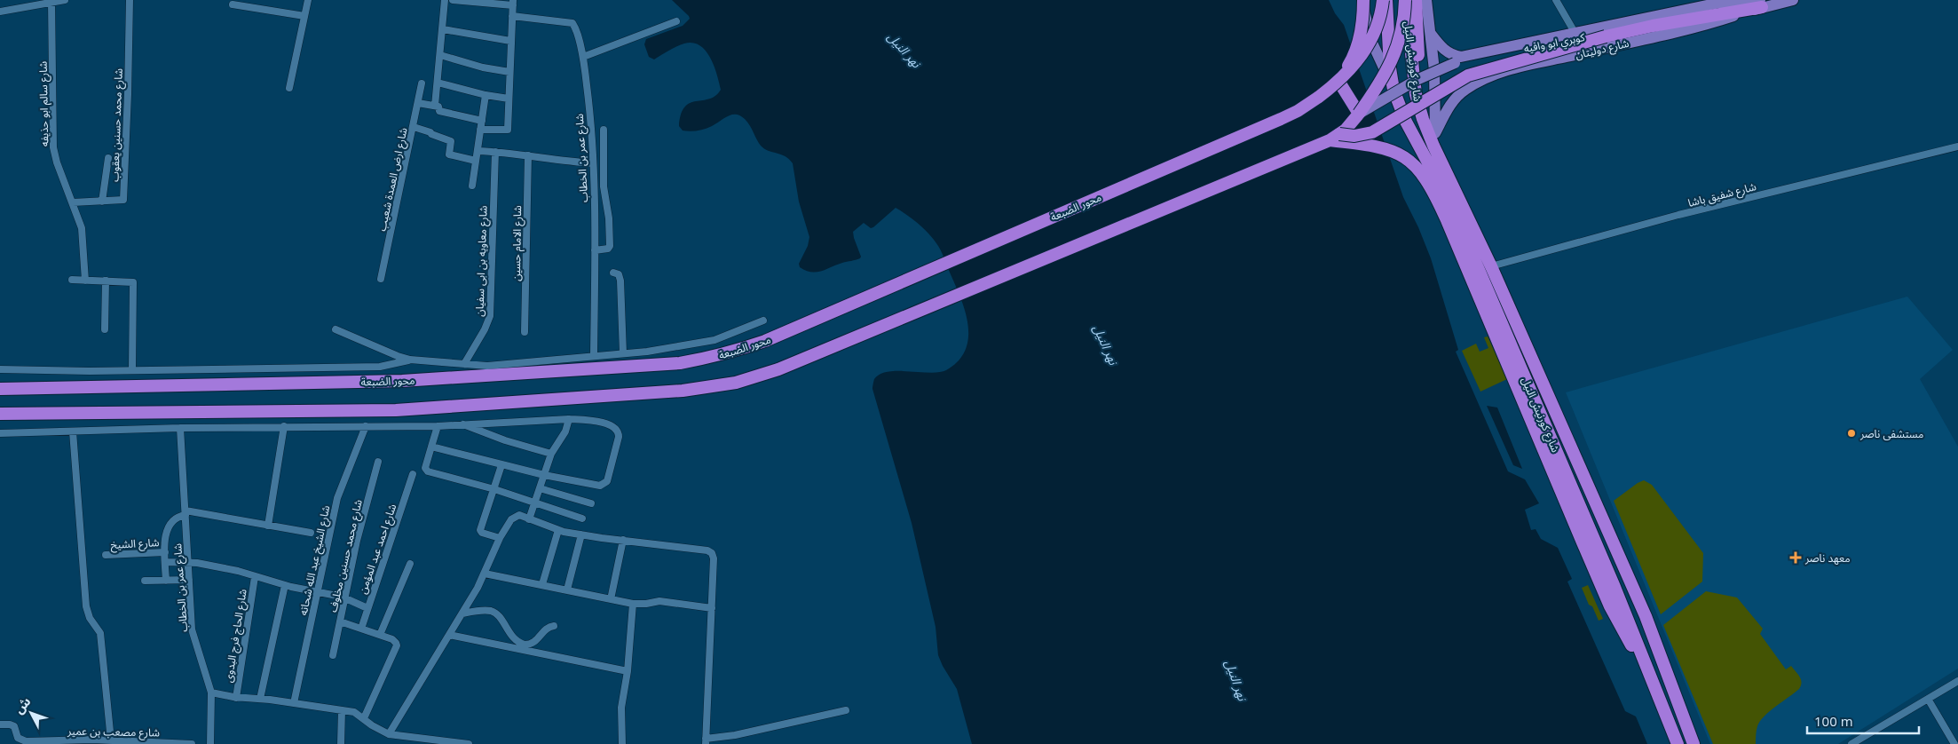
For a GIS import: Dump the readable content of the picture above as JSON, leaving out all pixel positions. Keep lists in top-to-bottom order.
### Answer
{
  "streets": {
    "highway": ["شارع كورنيش النيل", "محور الضبعة"],
    "main road": ["كوبري ابو وافيه", "شارع دوليتان"],
    "street": [
      "شارع سالم ابو حذيفه",
      "شارع محمد حسنين يعقوب",
      "شارع عمر بن الخطاب",
      "شارع ارض العمدة شعيب",
      "شارع شفيق باشا",
      "شارع الامام حسين",
      "شارع معاويه بن ابى سفيان",
      "شارع الشيخ",
      "شارع احمد عبد المؤمن",
      "شارع محمد حسنين مخلوف",
      "شارع الشيخ عبد الله شحاته",
      "شارع الحاج فرج البدوى",
      "شارع مصعب بن عمير"
    ]
  },
  "crossings": [
    ["كوبري ابو وافيه", "شارع دوليتان"],
    ["شارع دوليتان", "شارع كورنيش النيل"],
    ["شارع كورنيش النيل", "شارع شفيق باشا"],
    ["شارع سالم ابو حذيفه", "شارع محمد حسنين يعقوب"]
  ],
  "water": ["نهر النيل"],
  "places": {
    "other": ["مستشفى ناصر"],
    "health": ["معهد ناصر"]
  },
  "scale_bar": "100 m",
  "north": "top left"
}
